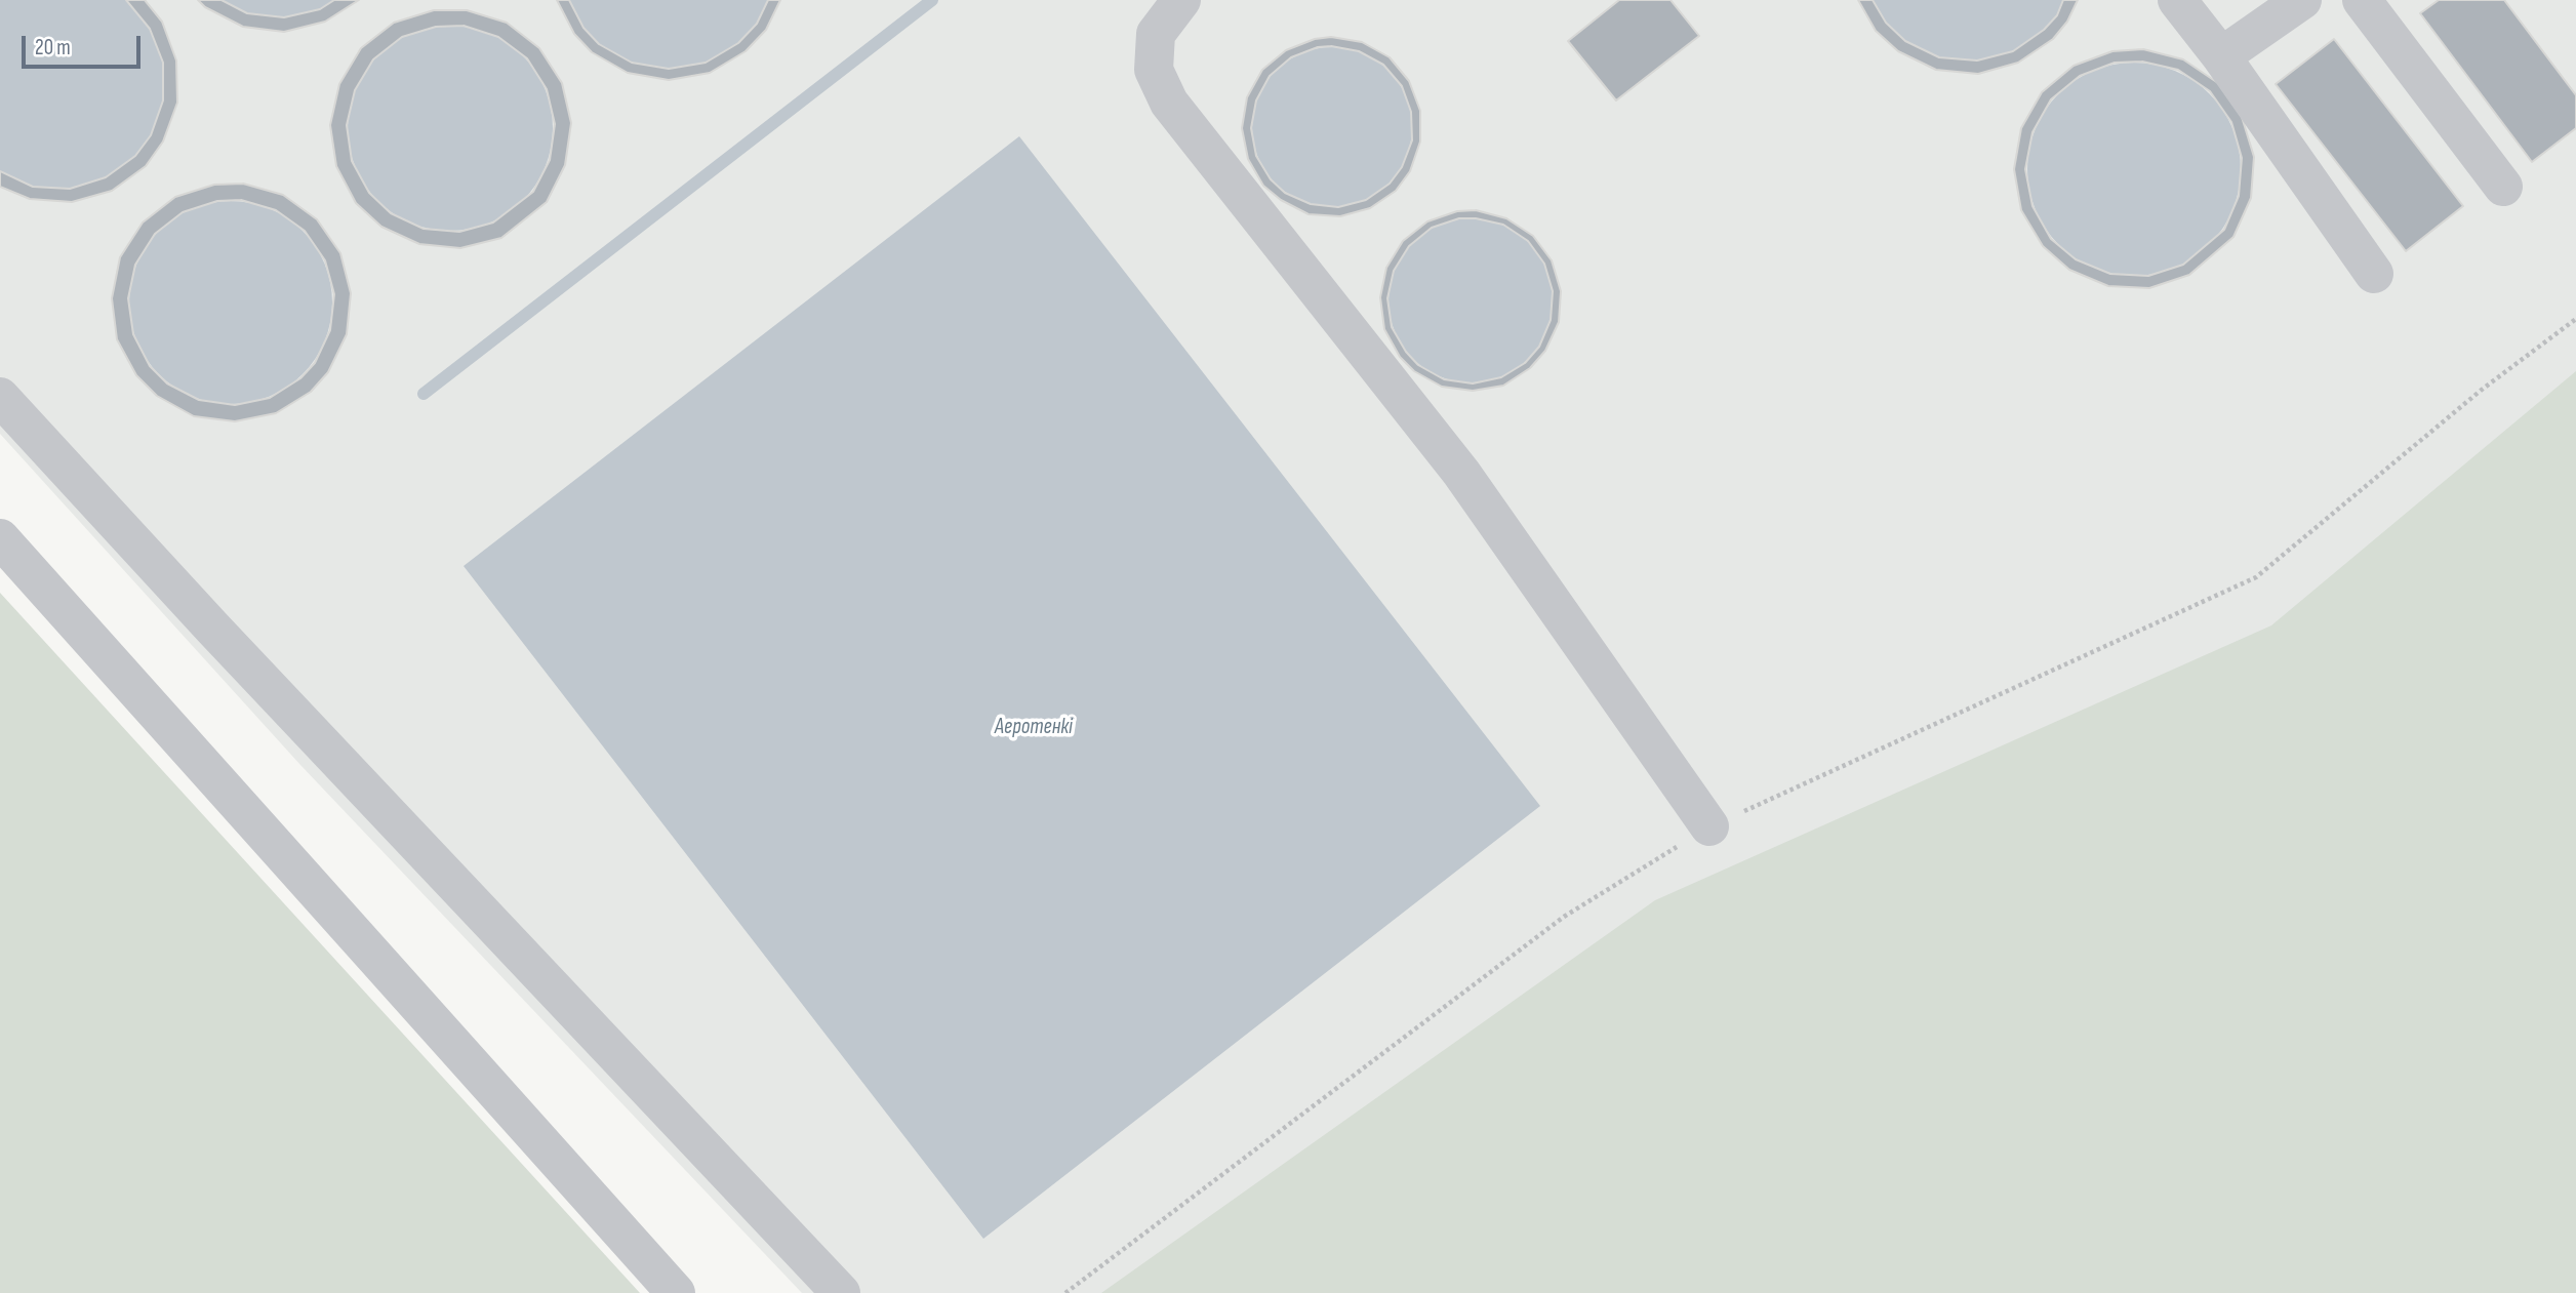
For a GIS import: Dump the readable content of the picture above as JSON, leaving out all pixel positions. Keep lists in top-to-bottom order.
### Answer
{
  "water": ["Аеротенкі"],
  "scale_bar": "20 m"
}
